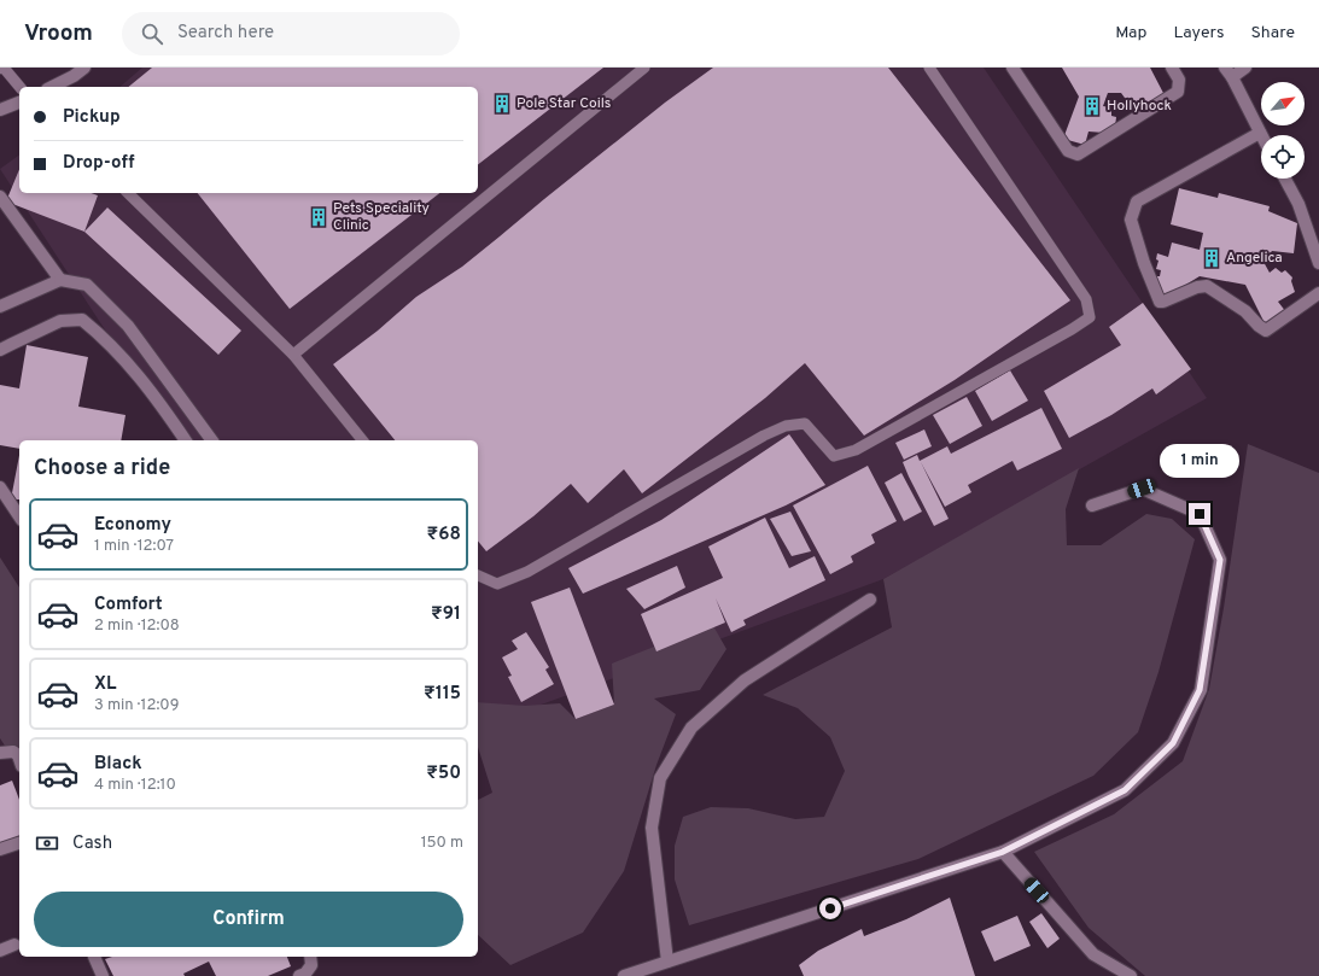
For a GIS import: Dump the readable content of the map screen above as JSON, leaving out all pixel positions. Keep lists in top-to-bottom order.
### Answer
{
  "places": {
    "building": [
      "Pole Star Coils",
      "Hollyhock",
      "Pets Speciality Clinic",
      "Angelica"
    ]
  },
  "north": "top right",
  "page": {
    "header": "Vroom",
    "search": "Search here",
    "nav": ["Map", "Layers", "Share"],
    "banner": ["Pickup", "Drop-off"],
    "heading": "Choose a ride",
    "bubble": "1 min",
    "list": [
      {
        "name": "Economy",
        "note": "1 min · 12:07",
        "value": "₹68"
      },
      {
        "name": "Comfort",
        "note": "2 min · 12:08",
        "value": "₹91"
      },
      {
        "name": "XL",
        "note": "3 min · 12:09",
        "value": "₹115"
      },
      {
        "name": "Black",
        "note": "4 min · 12:10",
        "value": "₹50"
      }
    ],
    "pay": ["Cash", "150 m"],
    "buttons": "Confirm"
  }
}
